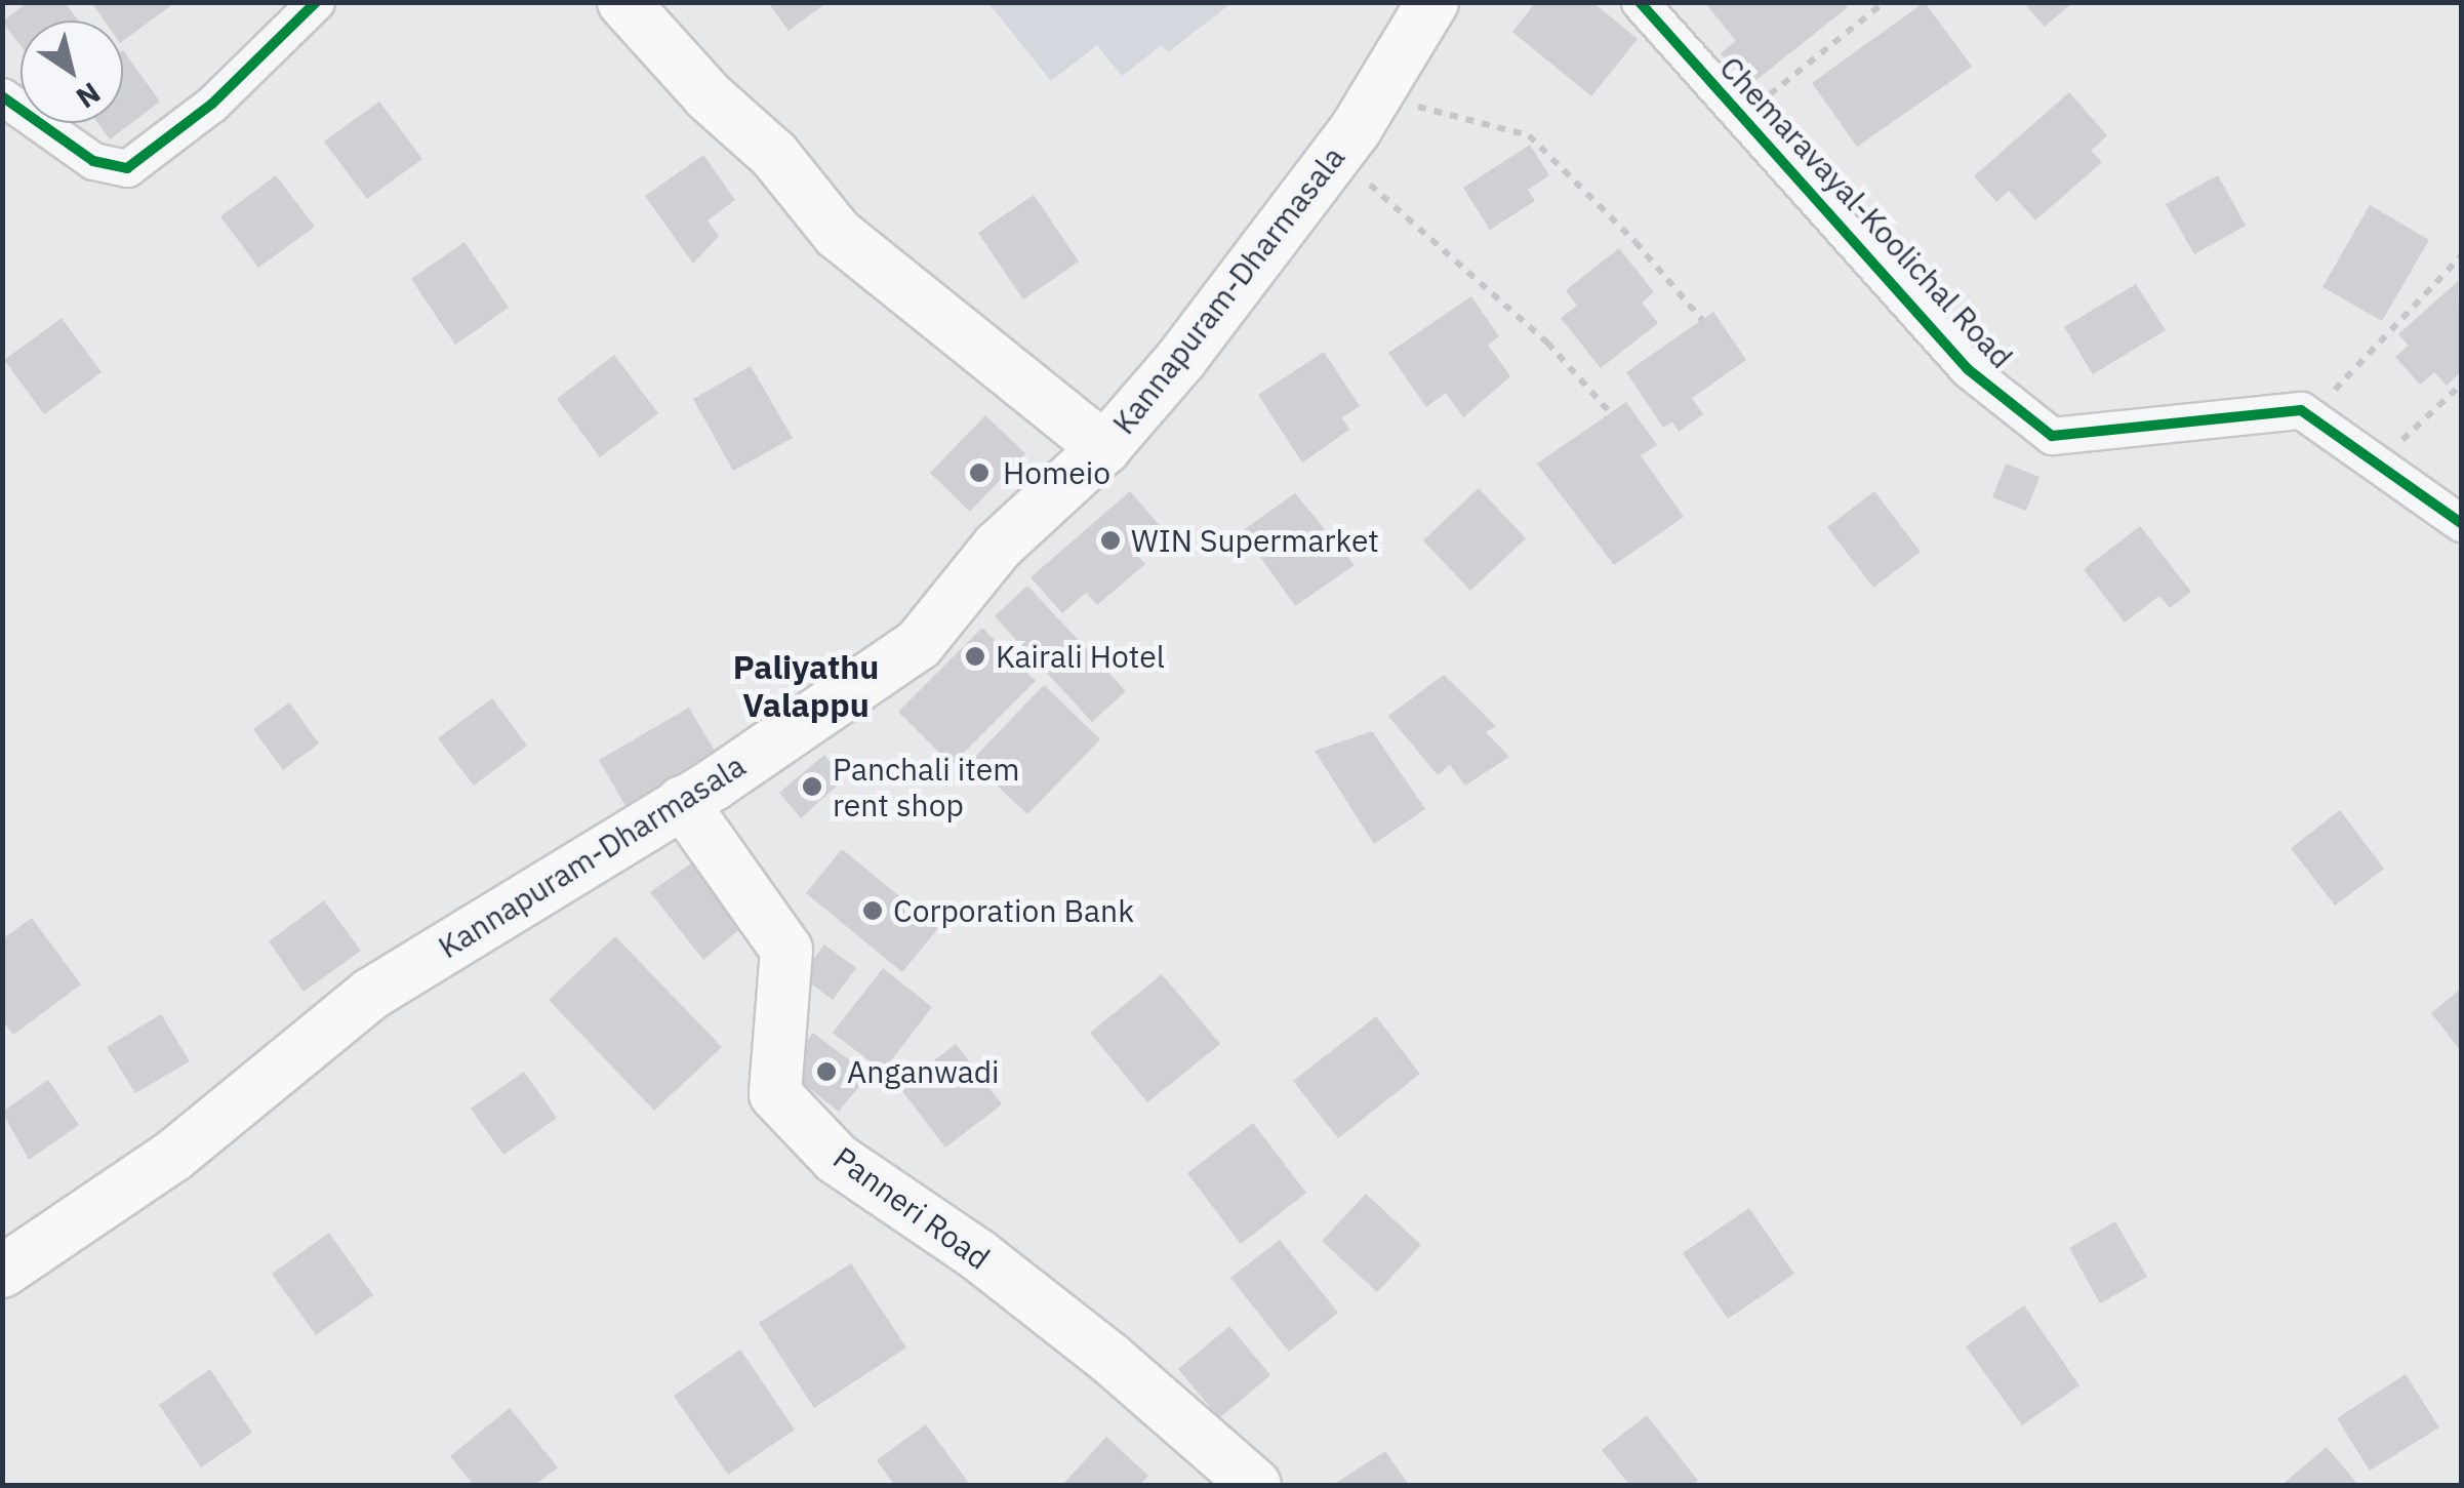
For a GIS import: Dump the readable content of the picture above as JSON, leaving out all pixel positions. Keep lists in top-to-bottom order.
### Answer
{
  "streets": {
    "main road": ["Kannapuram-Dharmasala", "Panneri Road"],
    "street": ["Chemaravayal-Koolichal Road"]
  },
  "crossings": [
    ["Kannapuram-Dharmasala", "Panneri Road"]
  ],
  "districts": ["Paliyathu Valappu"],
  "places": [
    "Homeio",
    "WIN Supermarket",
    "Kairali Hotel",
    "Panchali item rent shop",
    "Corporation Bank",
    "Anganwadi"
  ],
  "north": "bottom right"
}
